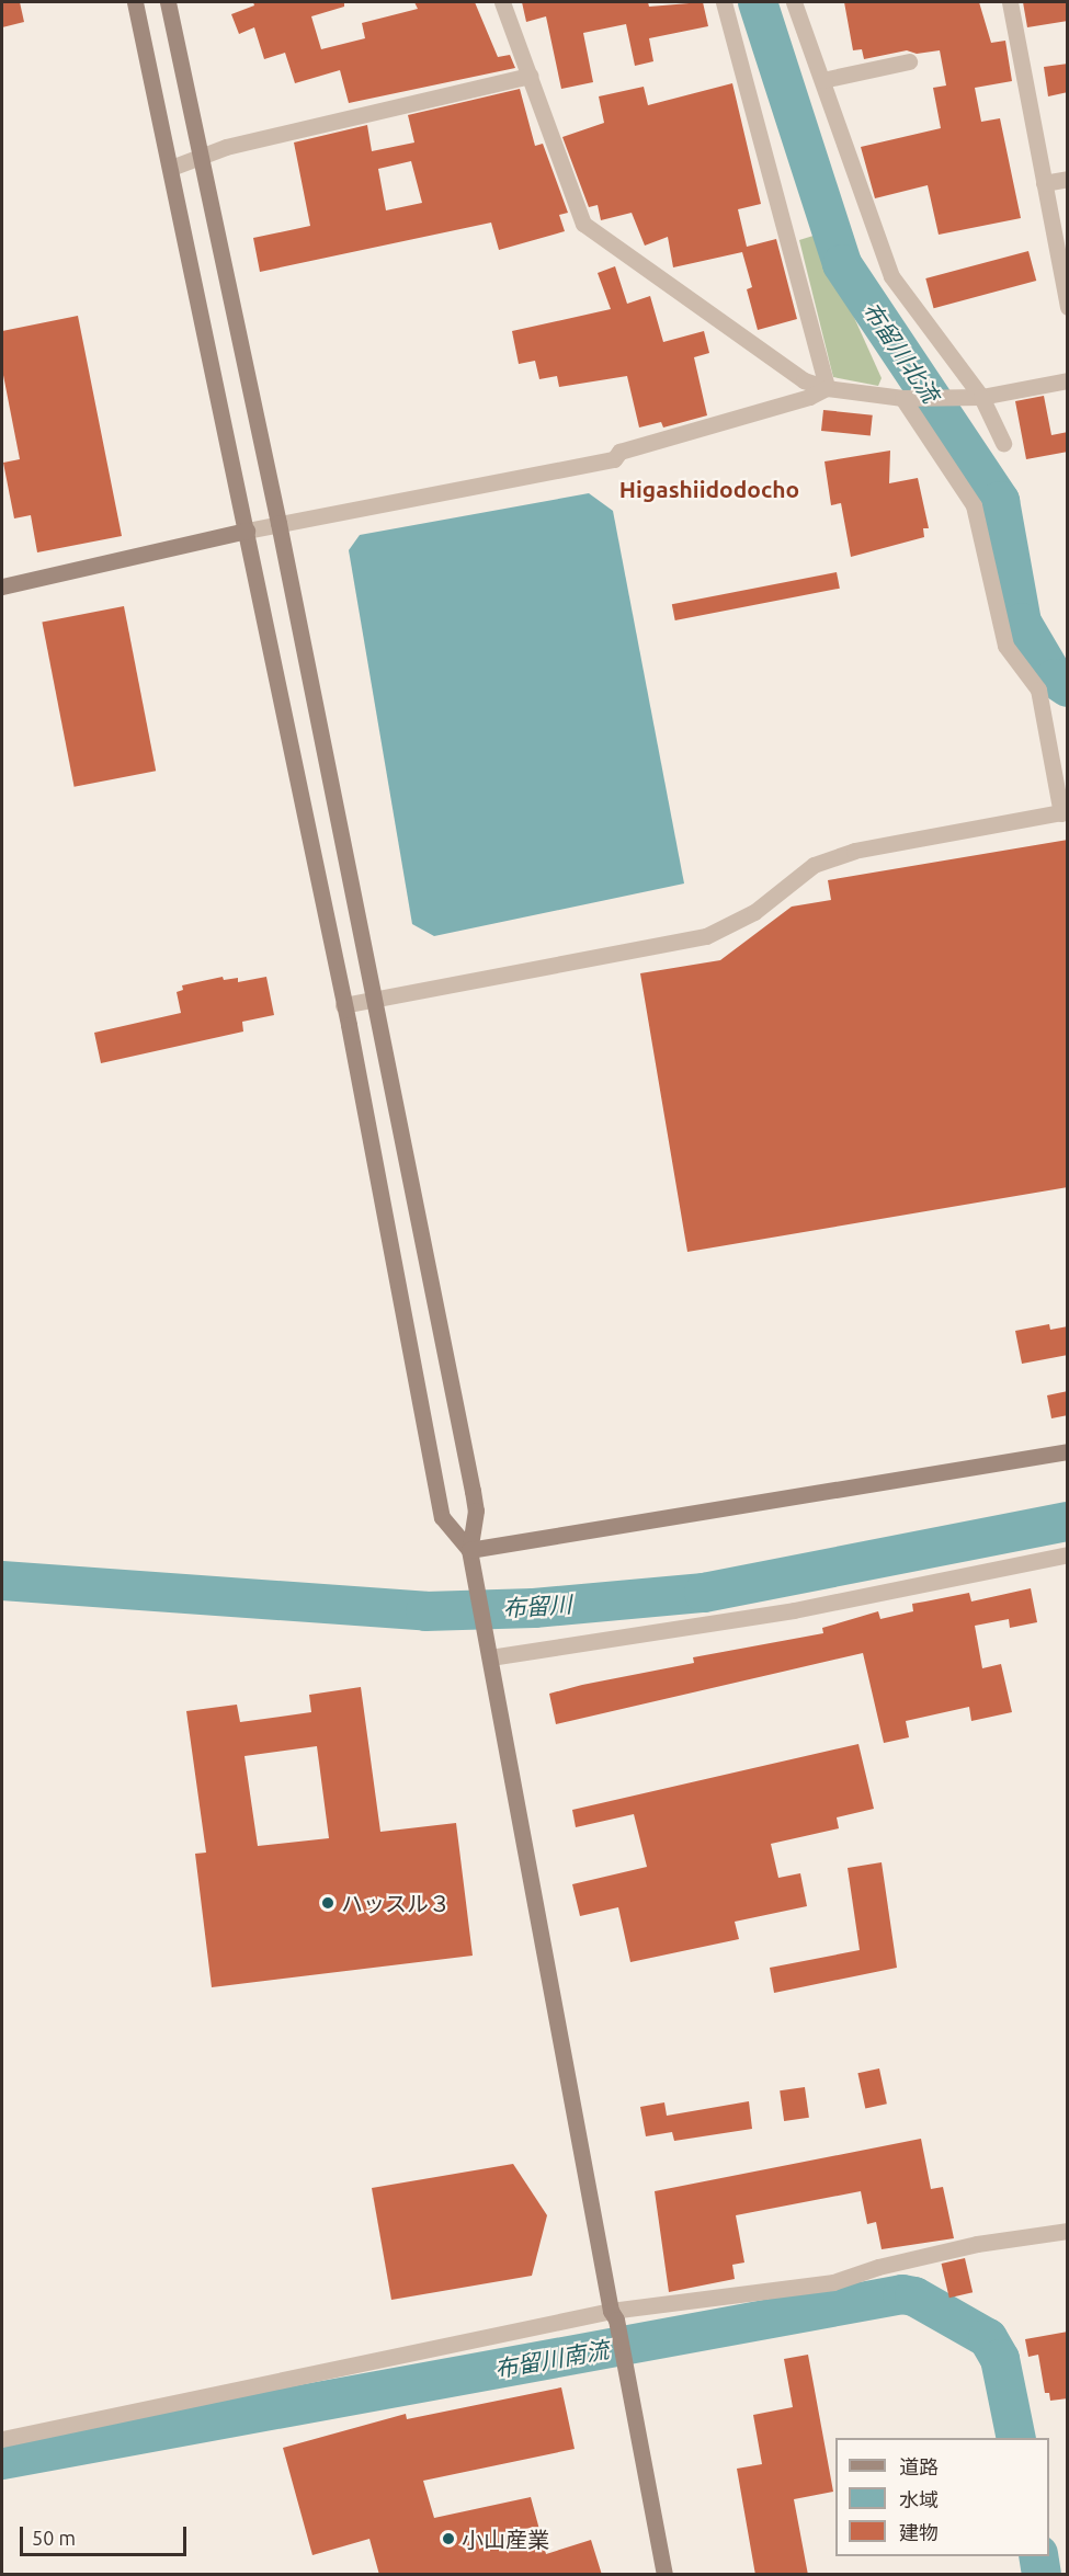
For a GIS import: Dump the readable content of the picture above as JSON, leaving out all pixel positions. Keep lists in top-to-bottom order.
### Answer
{
  "districts": ["Higashiidodocho"],
  "water": ["布留川北流", "布留川", "布留川南流"],
  "places": ["ハッスル３", "小山産業"],
  "legend": ["道路", "水域", "建物"],
  "scale_bar": "50 m"
}
